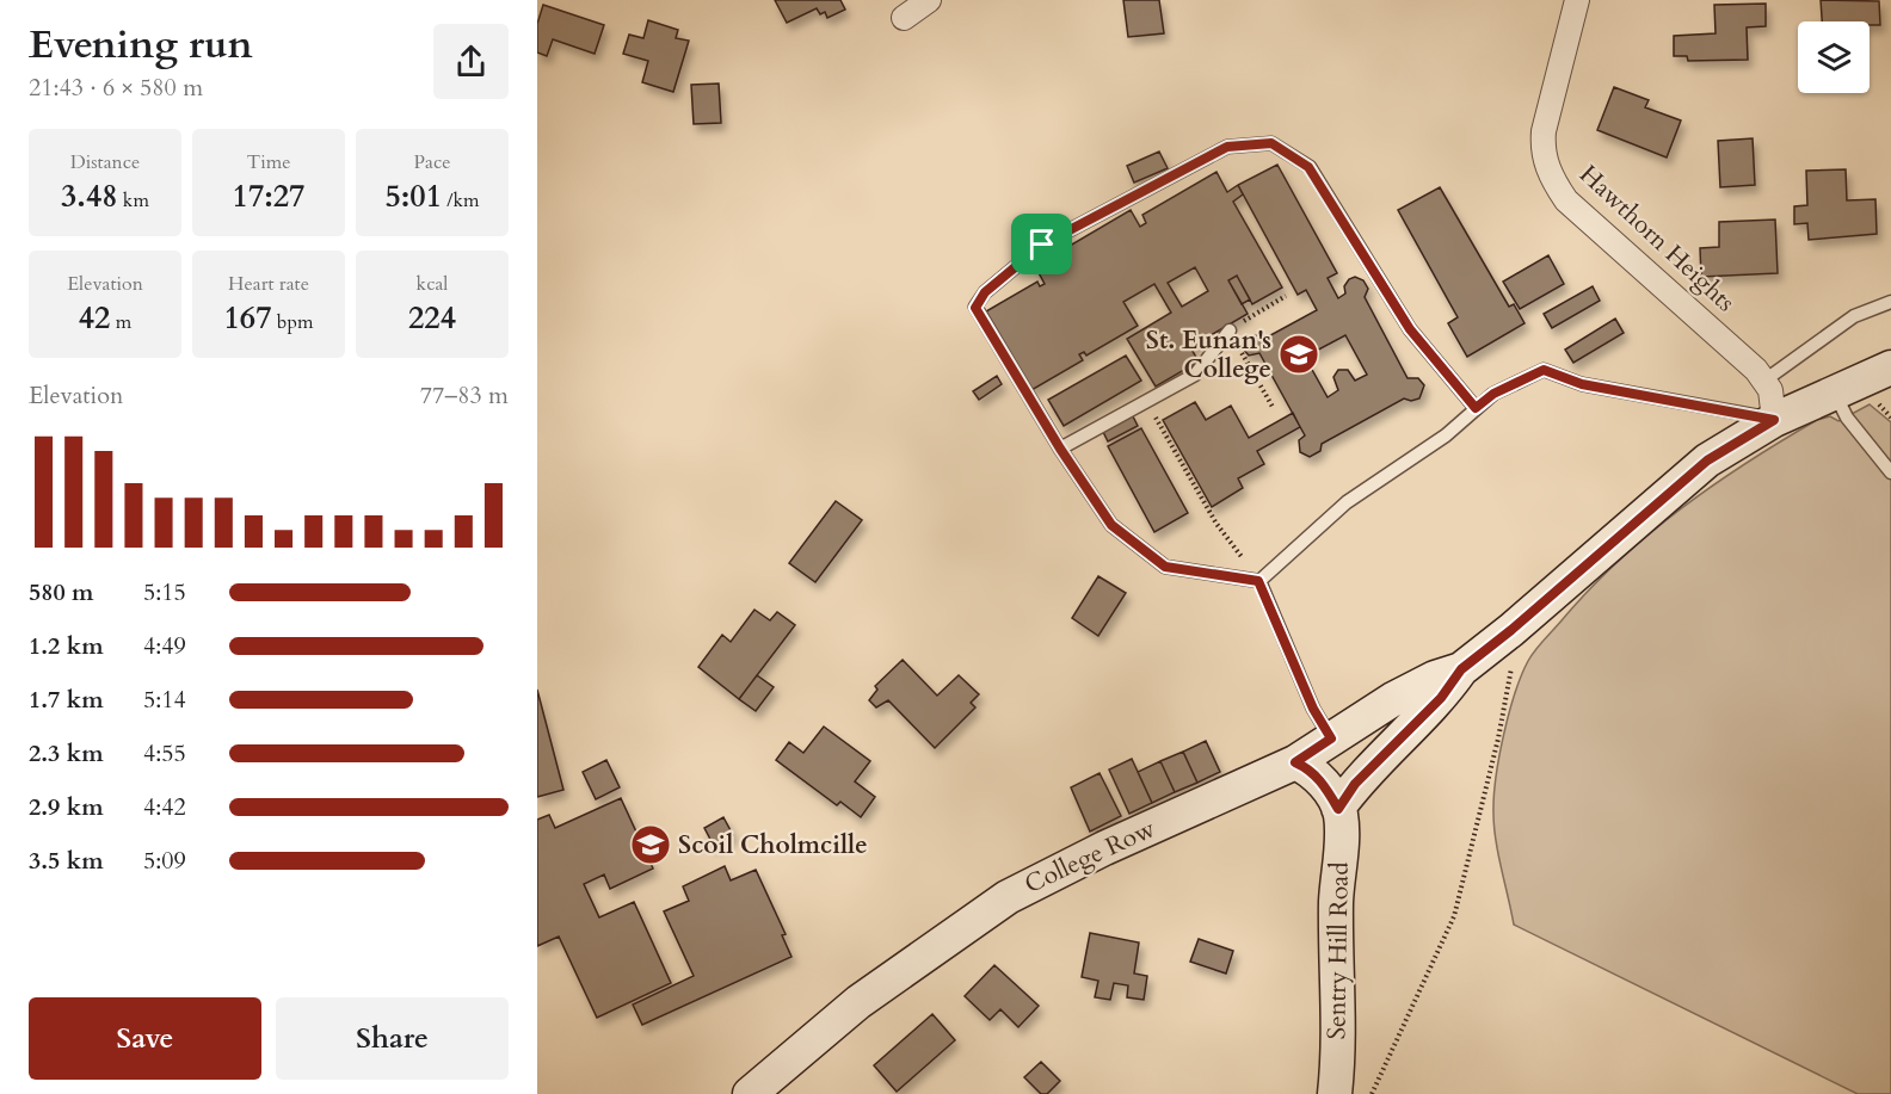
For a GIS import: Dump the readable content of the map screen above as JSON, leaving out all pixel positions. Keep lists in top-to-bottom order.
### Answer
{
  "streets": {
    "street": ["Hawthorn Heights", "College Row", "Sentry Hill Road"]
  },
  "crossings": [
    ["College Row", "Sentry Hill Road"]
  ],
  "places": {
    "school or university": ["St. Eunan's College", "Scoil Cholmcille"]
  },
  "page": {
    "heading": ["Evening run", "21:43 · 6 × 580 m"],
    "stats": [
      ["Distance", "3.48 km"],
      ["Time", "17:27"],
      ["Pace", "5:01 /km"],
      ["Elevation", "42 m"],
      ["Heart rate", "167 bpm"],
      ["kcal", "224"]
    ],
    "chart": ["Elevation", "77–83 m"],
    "list": [
      {
        "name": "580 m",
        "note": "5:15"
      },
      {
        "name": "1.2 km",
        "note": "4:49"
      },
      {
        "name": "1.7 km",
        "note": "5:14"
      },
      {
        "name": "2.3 km",
        "note": "4:55"
      },
      {
        "name": "2.9 km",
        "note": "4:42"
      },
      {
        "name": "3.5 km",
        "note": "5:09"
      }
    ],
    "buttons": ["Save", "Share"]
  }
}
